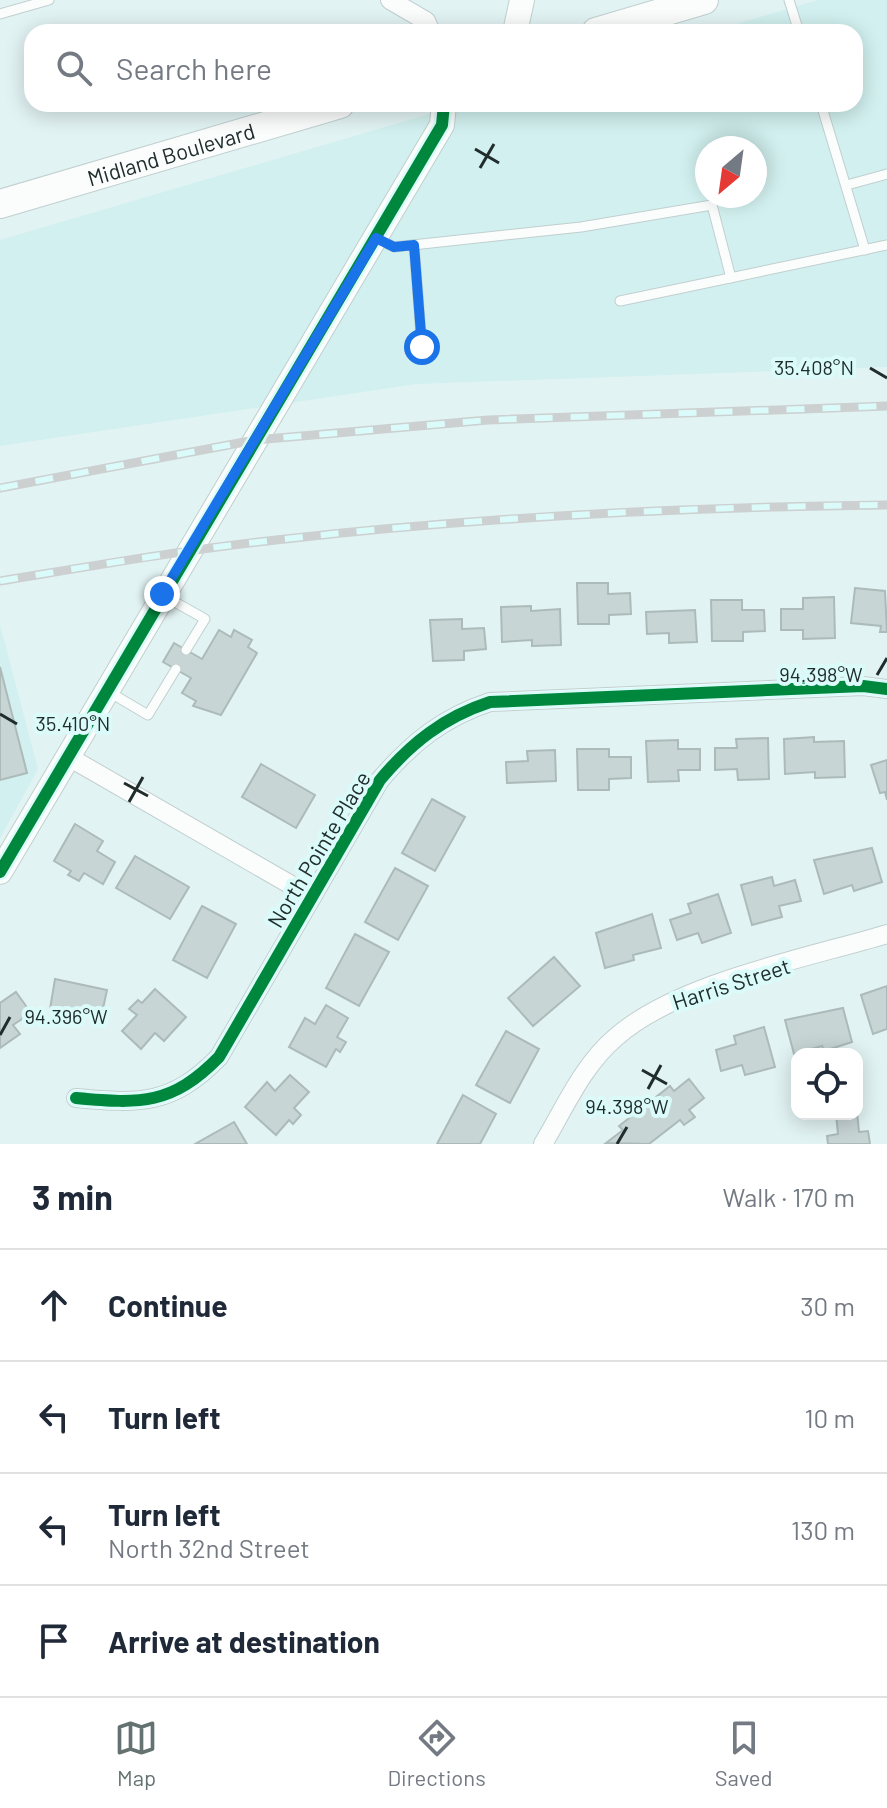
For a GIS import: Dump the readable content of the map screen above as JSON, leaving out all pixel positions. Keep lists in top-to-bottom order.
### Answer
{
  "streets": {
    "main road": ["Midland Boulevard"],
    "street": ["North Pointe Place", "Harris Street"]
  },
  "north": "bottom left",
  "page": {
    "search": "Search here",
    "heading": ["3 min", "Walk · 170 m"],
    "list": [
      ["Continue", "30 m"],
      ["Turn left", "10 m"],
      ["Turn left", "North 32nd Street", "130 m"],
      "Arrive at destination"
    ],
    "nav": ["Map", "Directions", "Saved"]
  },
  "coordinates": [
    "35.408°N",
    "94.398°W",
    "35.410°N",
    "94.396°W"
  ]
}
